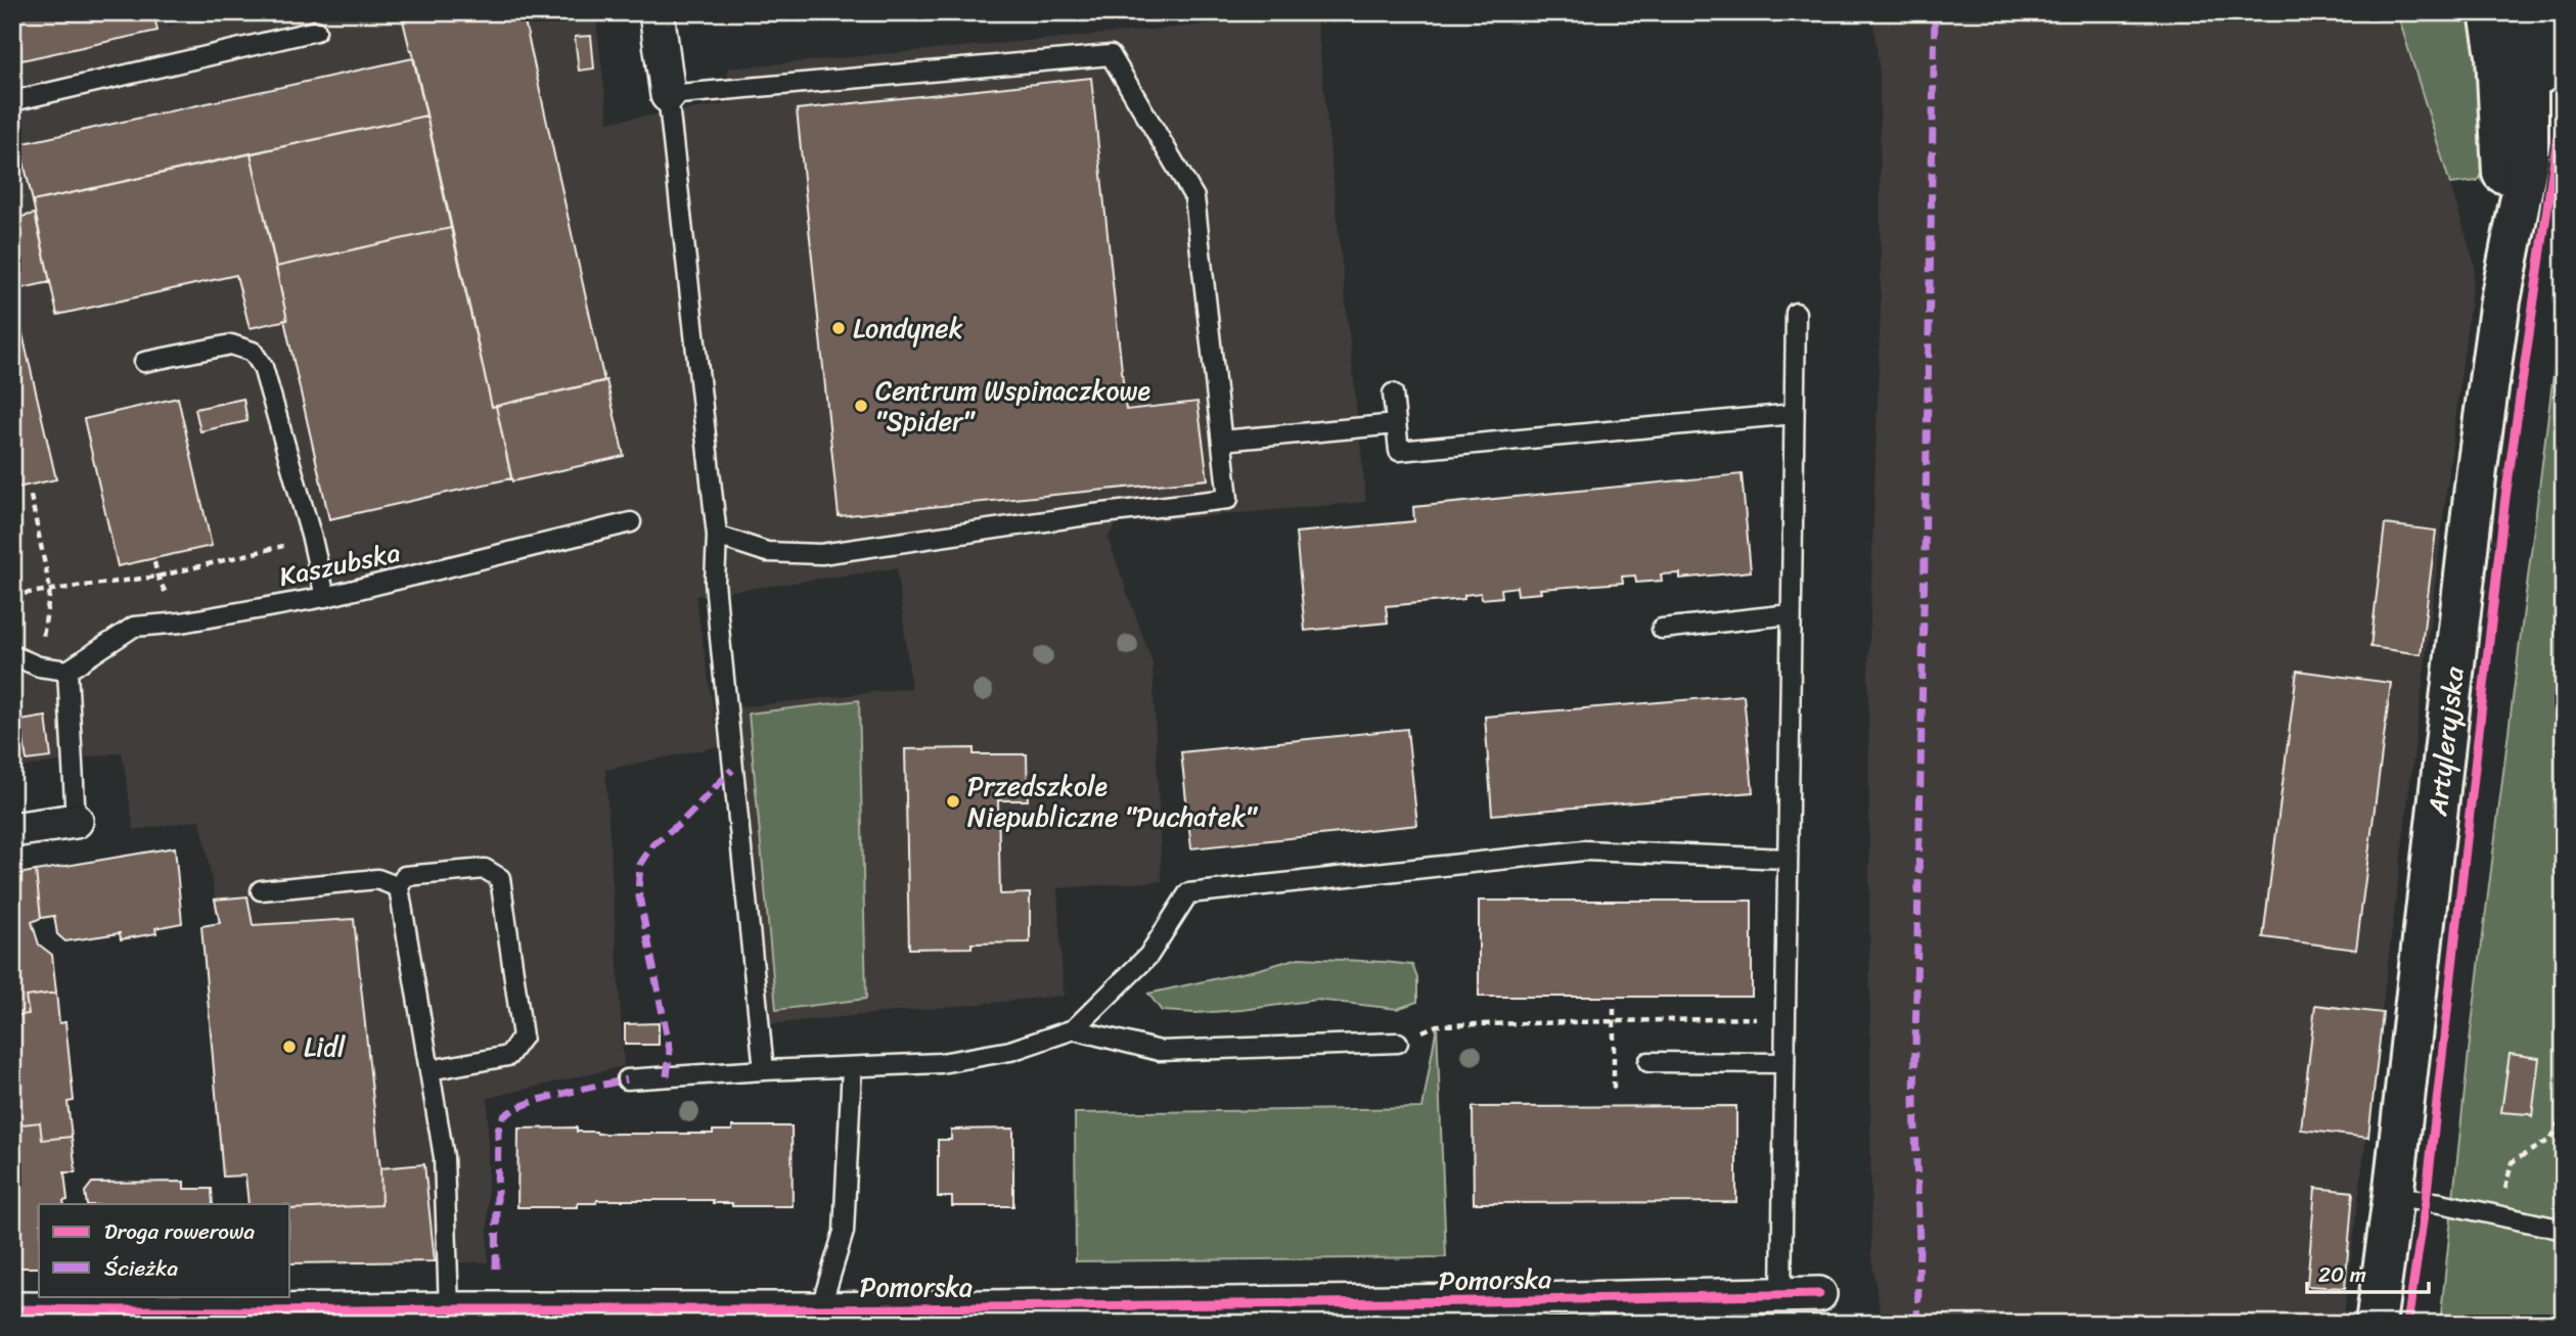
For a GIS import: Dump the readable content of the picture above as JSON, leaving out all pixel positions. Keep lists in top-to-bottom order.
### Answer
{
  "streets": {
    "main road": ["Artyleryjska"],
    "street": ["Pomorska"],
    "lane": ["Kaszubska"]
  },
  "places": [
    "Londynek",
    "Centrum Wspinaczkowe \"Spider\"",
    "Przedszkole Niepubliczne \"Puchatek\"",
    "Lidl"
  ],
  "legend": ["Droga rowerowa", "Ścieżka"],
  "scale_bar": "20 m"
}
